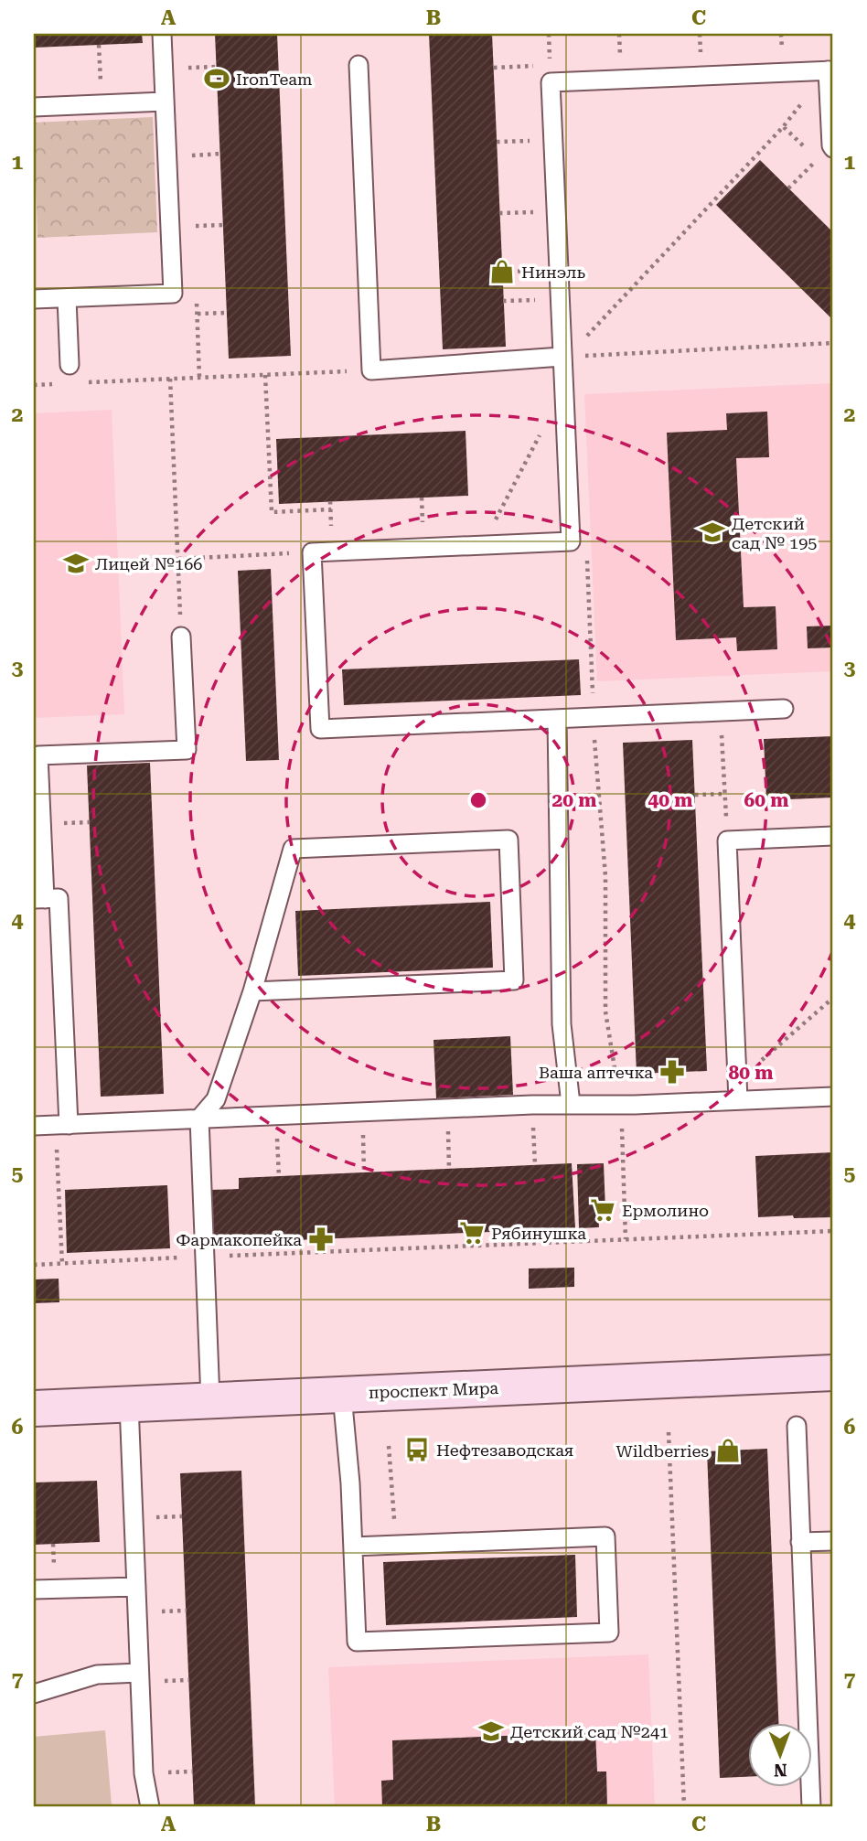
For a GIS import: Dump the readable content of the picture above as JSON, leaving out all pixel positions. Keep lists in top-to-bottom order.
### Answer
{
  "streets": {
    "main road": ["проспект Мира"]
  },
  "places": {
    "sports": ["IronTeam"],
    "shop": ["Нинэль", "Wildberries"],
    "school or university": ["Детский сад № 195", "Лицей №166", "Детский сад №241"],
    "pharmacy": ["Ваша аптечка", "Фармакопейка"],
    "supermarket": ["Ермолино", "Рябинушка"],
    "bus stop": ["Нефтезаводская"]
  },
  "north": "bottom",
  "grid": {
    "columns": ["A", "B", "C"],
    "rows": [
      "1",
      "2",
      "3",
      "4",
      "5",
      "6",
      "7"
    ]
  },
  "rings": [
    "20 m",
    "40 m",
    "60 m",
    "80 m"
  ]
}
